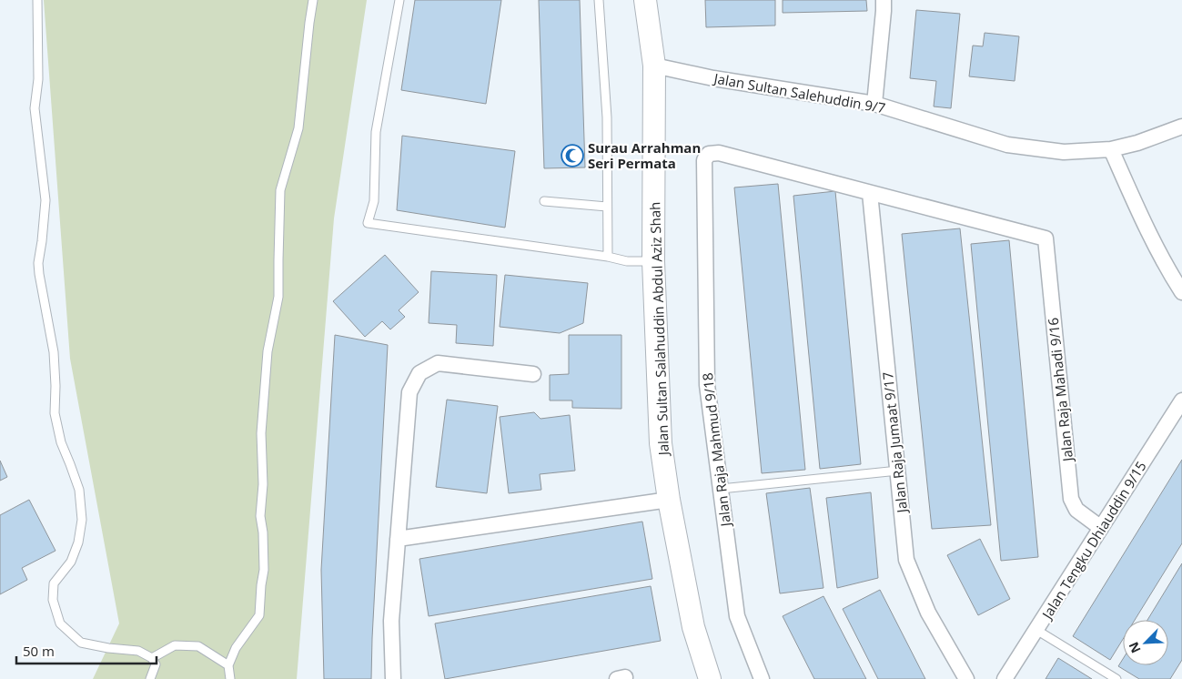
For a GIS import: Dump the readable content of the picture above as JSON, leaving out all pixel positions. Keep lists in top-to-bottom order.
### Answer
{
  "streets": {
    "street": [
      "Jalan Sultan Salehuddin 9/7",
      "Jalan Sultan Salahuddin Abdul Aziz Shah",
      "Jalan Raja Mahadi 9/16",
      "Jalan Raja Jumaat 9/17",
      "Jalan Raja Mahmud 9/18",
      "Jalan Tengku Dhiauddin 9/15"
    ]
  },
  "crossings": [
    ["Jalan Sultan Salehuddin 9/7", "Jalan Sultan Salahuddin Abdul Aziz Shah"],
    ["Jalan Raja Mahadi 9/16", "Jalan Raja Jumaat 9/17"],
    ["Jalan Raja Mahadi 9/16", "Jalan Raja Mahmud 9/18"],
    ["Jalan Raja Mahadi 9/16", "Jalan Tengku Dhiauddin 9/15"],
    ["Jalan Raja Jumaat 9/17", "Jalan Raja Mahmud 9/18"]
  ],
  "places": {
    "mosque": ["Surau Arrahman Seri Permata"]
  },
  "scale_bar": "50 m",
  "north": "bottom left"
}
